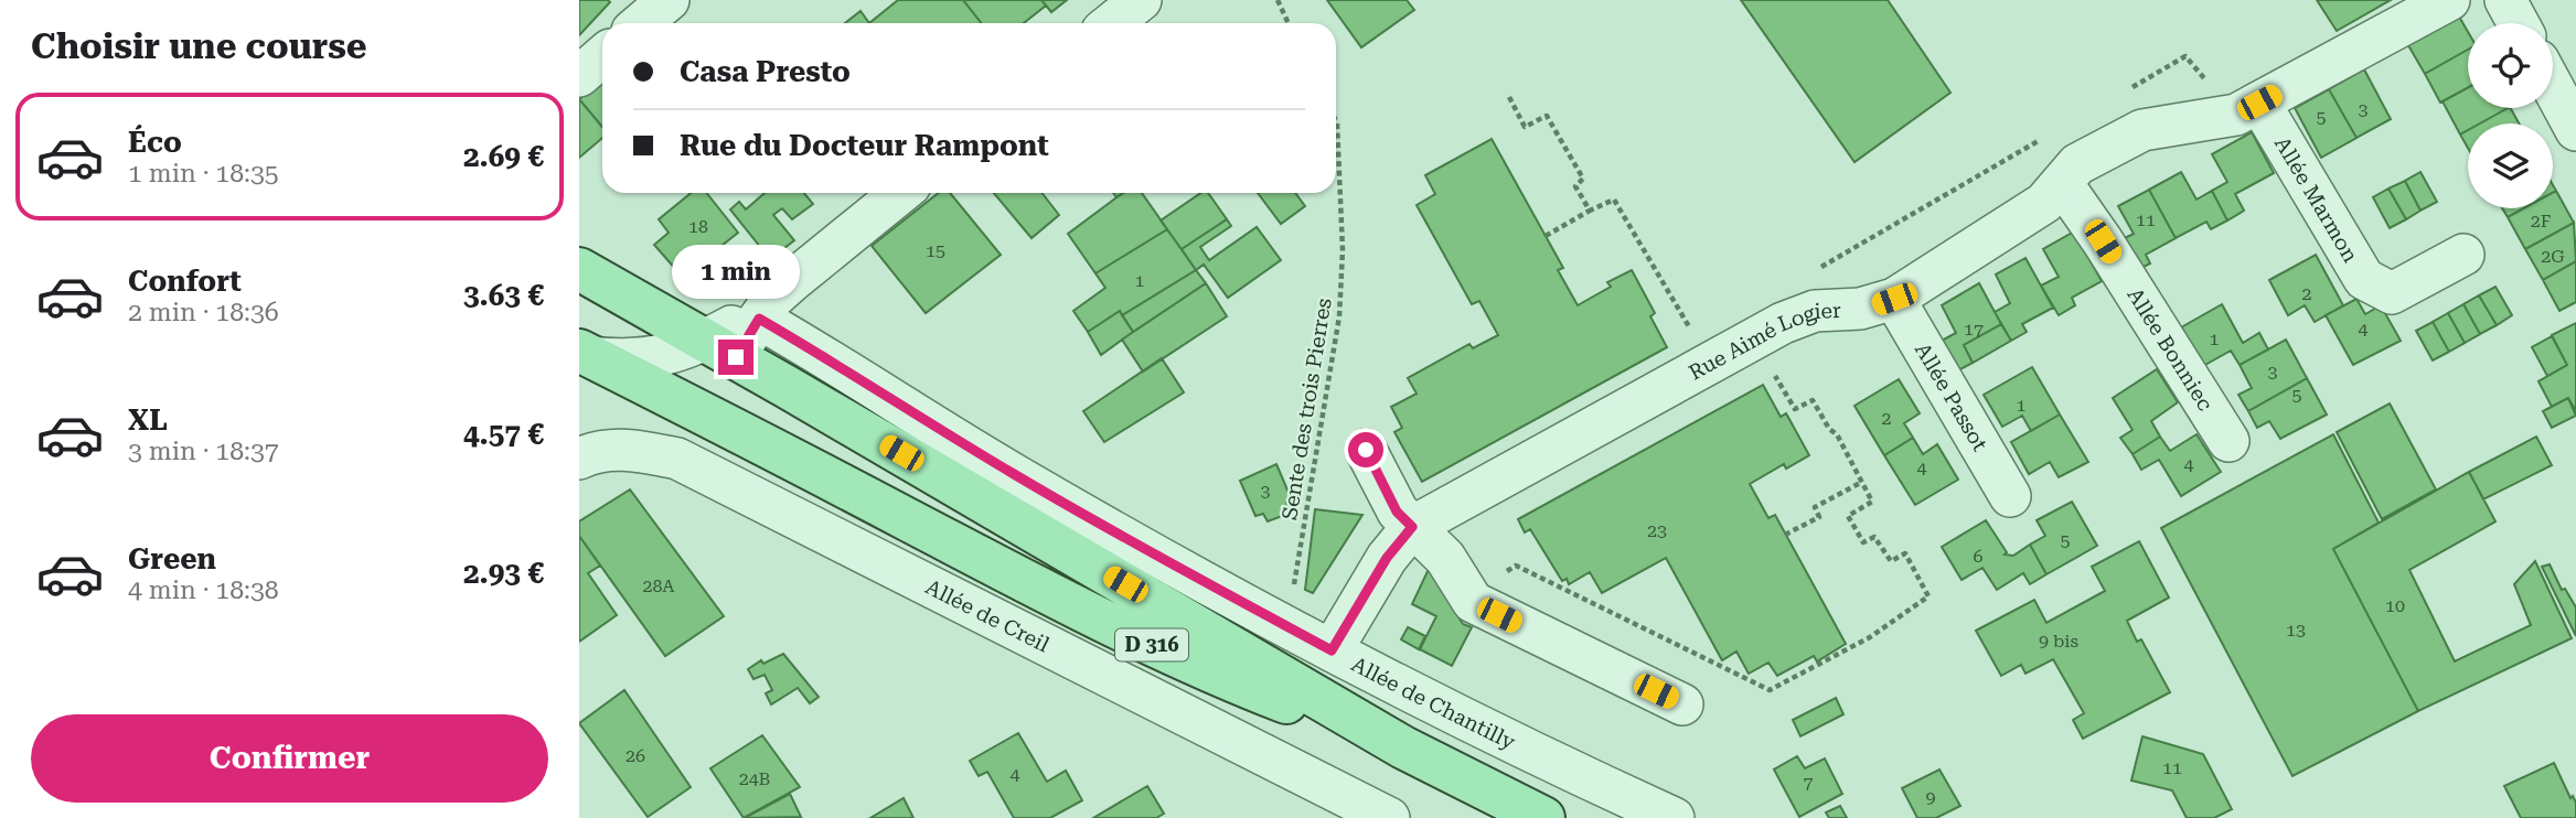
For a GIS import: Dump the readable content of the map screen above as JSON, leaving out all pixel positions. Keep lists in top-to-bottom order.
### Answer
{
  "streets": {
    "main road": ["D 316"],
    "street": [
      "Allée Marmon",
      "Rue Aimé Logier",
      "Allée Bonniec",
      "Allée Passot",
      "Allée de Creil",
      "Allée de Chantilly"
    ],
    "path": ["Sente des trois Pierres"]
  },
  "crossings": [
    ["Allée Marmon", "Rue Aimé Logier"],
    ["Rue Aimé Logier", "Allée Bonniec"],
    ["Rue Aimé Logier", "Allée Passot"],
    ["Rue Aimé Logier", "Allée de Chantilly"],
    ["Sente des trois Pierres", "Allée de Chantilly"]
  ],
  "house_numbers": [
    "3",
    "5",
    "11",
    "2F",
    "18",
    "15",
    "2G",
    "1",
    "2",
    "17",
    "4",
    "1",
    "3",
    "5",
    "1",
    "2",
    "4",
    "4",
    "3",
    "23",
    "5",
    "6",
    "28A",
    "10",
    "13",
    "9 bis",
    "26",
    "11",
    "4",
    "24B",
    "7",
    "9"
  ],
  "page": {
    "heading": "Choisir une course",
    "banner": ["Casa Presto", "Rue du Docteur Rampont"],
    "list": [
      {
        "name": "Éco",
        "note": "1 min · 18:35",
        "value": "2.69 €"
      },
      {
        "name": "Confort",
        "note": "2 min · 18:36",
        "value": "3.63 €"
      },
      {
        "name": "XL",
        "note": "3 min · 18:37",
        "value": "4.57 €"
      },
      {
        "name": "Green",
        "note": "4 min · 18:38",
        "value": "2.93 €"
      }
    ],
    "bubble": "1 min",
    "buttons": "Confirmer"
  }
}
